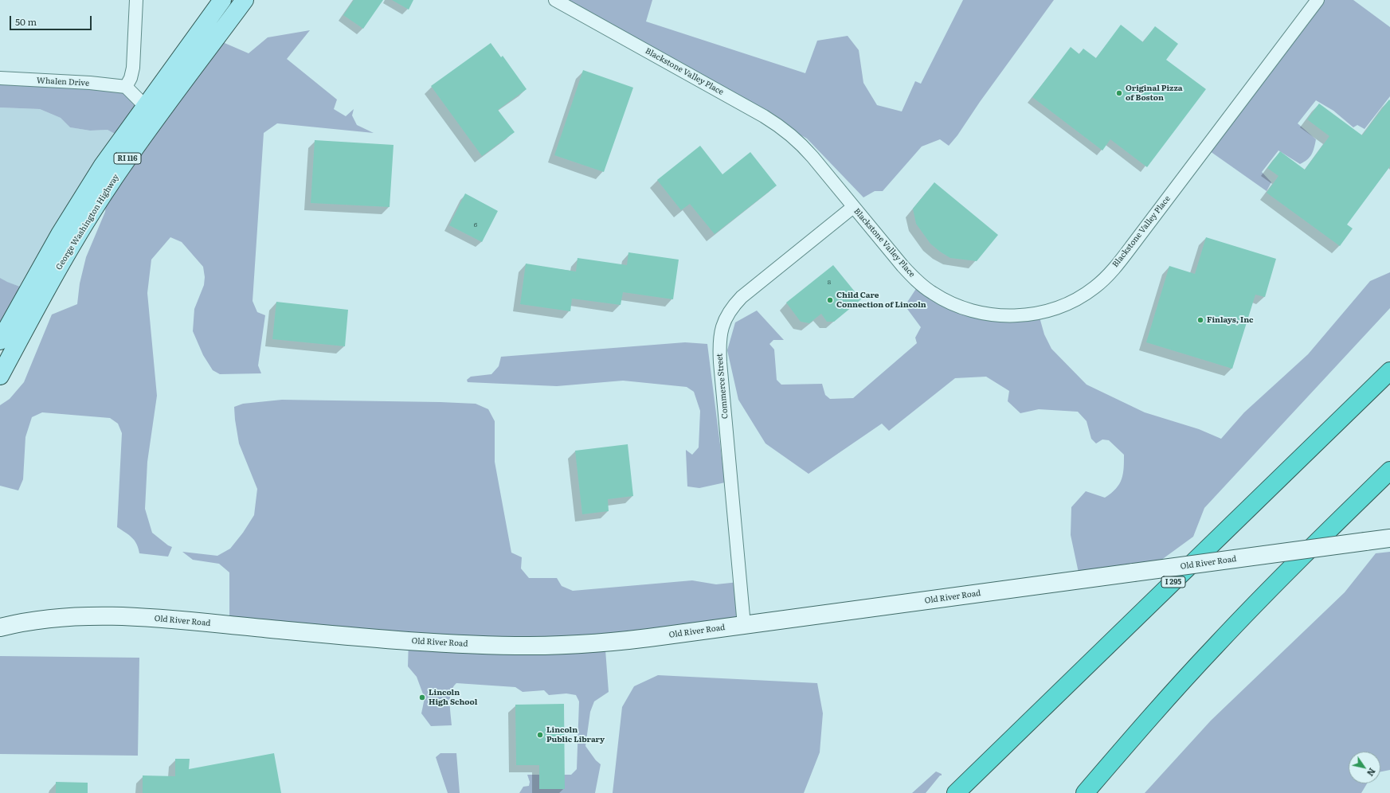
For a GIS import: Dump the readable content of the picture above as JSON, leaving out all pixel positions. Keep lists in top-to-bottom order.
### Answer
{
  "streets": {
    "highway": ["I 295"],
    "main road": ["RI 116", "George Washington Highway", "Old River Road"],
    "street": ["Blackstone Valley Place", "Whalen Drive", "Commerce Street"]
  },
  "crossings": [
    ["Blackstone Valley Place", "Commerce Street"],
    ["Commerce Street", "Old River Road"]
  ],
  "places": [
    "Original Pizza of Boston",
    "Child Care Connection of Lincoln",
    "Finlays, Inc",
    "Lincoln High School",
    "Lincoln Public Library"
  ],
  "house_numbers": ["6", "8"],
  "scale_bar": "50 m",
  "north": "bottom right"
}
